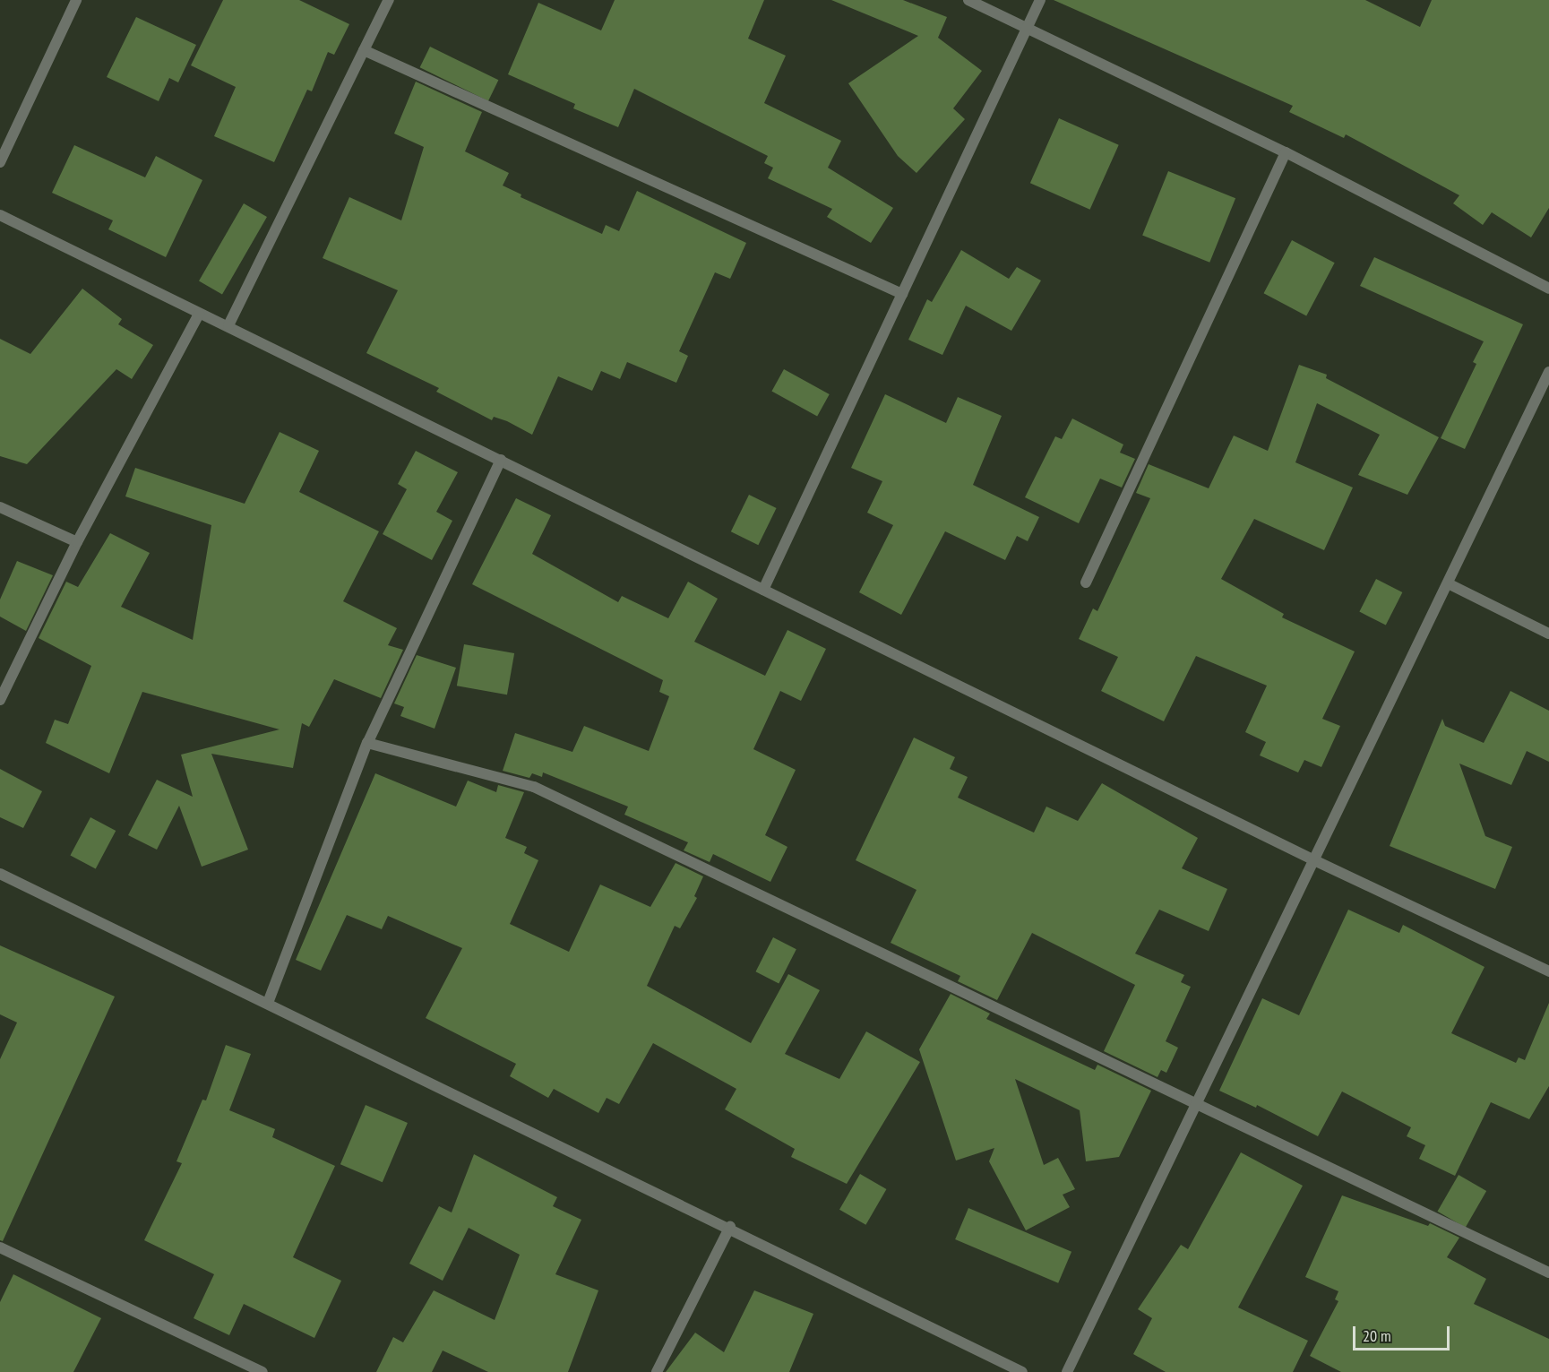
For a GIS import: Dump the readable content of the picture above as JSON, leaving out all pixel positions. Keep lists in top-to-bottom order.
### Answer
{
  "scale_bar": "20 m"
}
